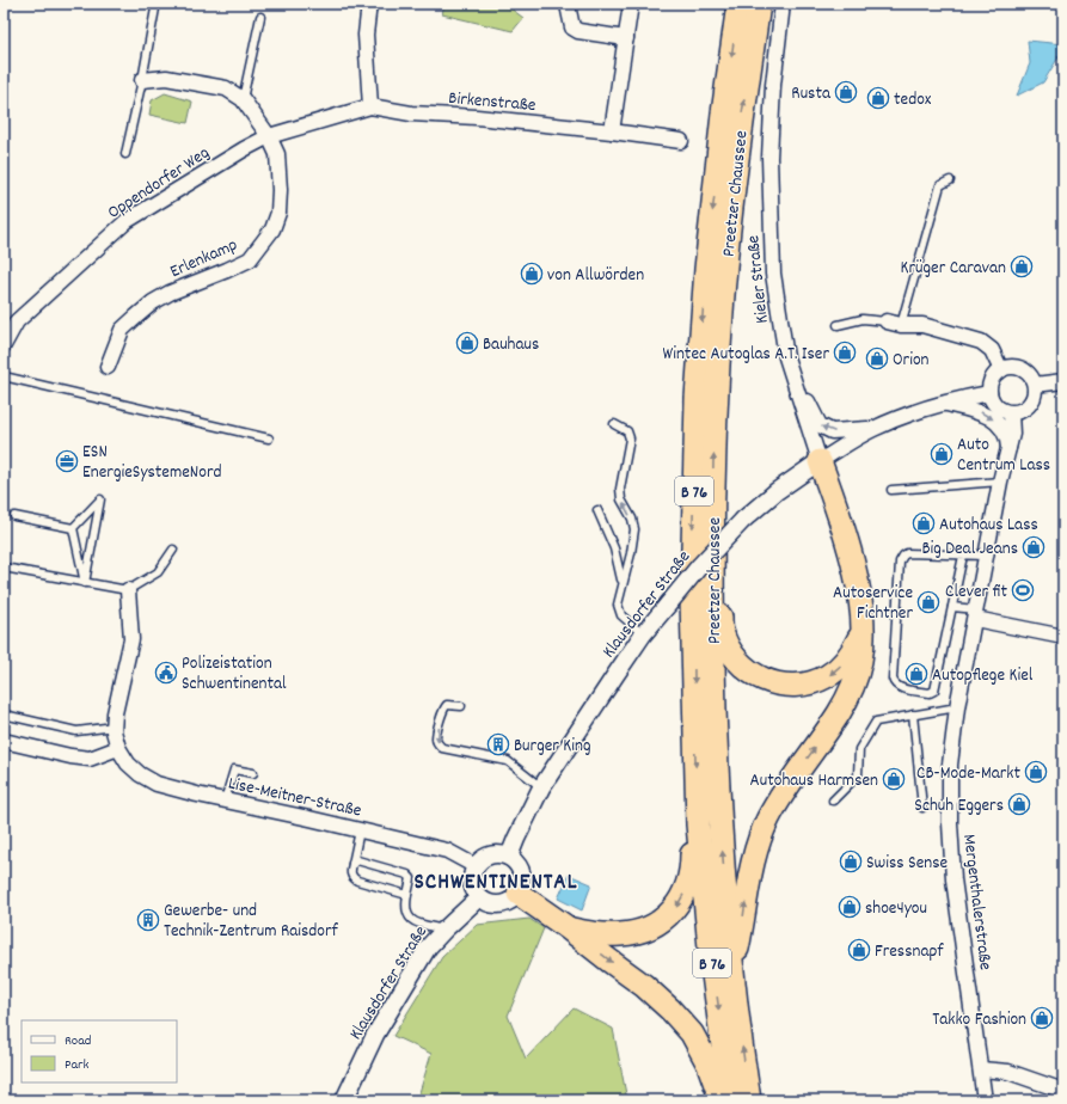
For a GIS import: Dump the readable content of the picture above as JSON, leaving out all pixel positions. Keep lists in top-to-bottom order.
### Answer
{
  "streets": {
    "highway": ["Preetzer Chaussee", "B 76"],
    "street": [
      "Birkenstraße",
      "Oppendorfer Weg",
      "Erlenkamp",
      "Kieler Straße",
      "Klausdorfer Straße",
      "Lise-Meitner-Straße",
      "Mergenthalerstraße"
    ]
  },
  "crossings": [
    ["Birkenstraße", "Oppendorfer Weg"],
    ["Oppendorfer Weg", "Erlenkamp"],
    ["Preetzer Chaussee", "B 76"],
    ["Kieler Straße", "B 76"],
    ["Kieler Straße", "Klausdorfer Straße"],
    ["B 76", "Klausdorfer Straße"],
    ["B 76", "Lise-Meitner-Straße"],
    ["Klausdorfer Straße", "Lise-Meitner-Straße"],
    ["Klausdorfer Straße", "Mergenthalerstraße"]
  ],
  "districts": ["SCHWENTINENTAL"],
  "places": {
    "shop": [
      "Rusta",
      "tedox",
      "Krüger Caravan",
      "von Allwörden",
      "Bauhaus",
      "Wintec Autoglas A.T. Iser",
      "Orion",
      "Auto Centrum Lass",
      "Autohaus Lass",
      "Big Deal Jeans",
      "Autoservice Fichtner",
      "Autopflege Kiel",
      "CB-Mode-Markt",
      "Autohaus Harmsen",
      "Schuh Eggers",
      "Swiss Sense",
      "shoe4you",
      "Fressnapf",
      "Takko Fashion"
    ],
    "office": ["ESN EnergieSystemeNord"],
    "sports": ["Clever fit"],
    "public building": ["Polizeistation Schwentinental"],
    "building": ["Burger King", "Gewerbe- und Technik-Zentrum Raisdorf"]
  },
  "legend": ["Road", "Park"]
}
